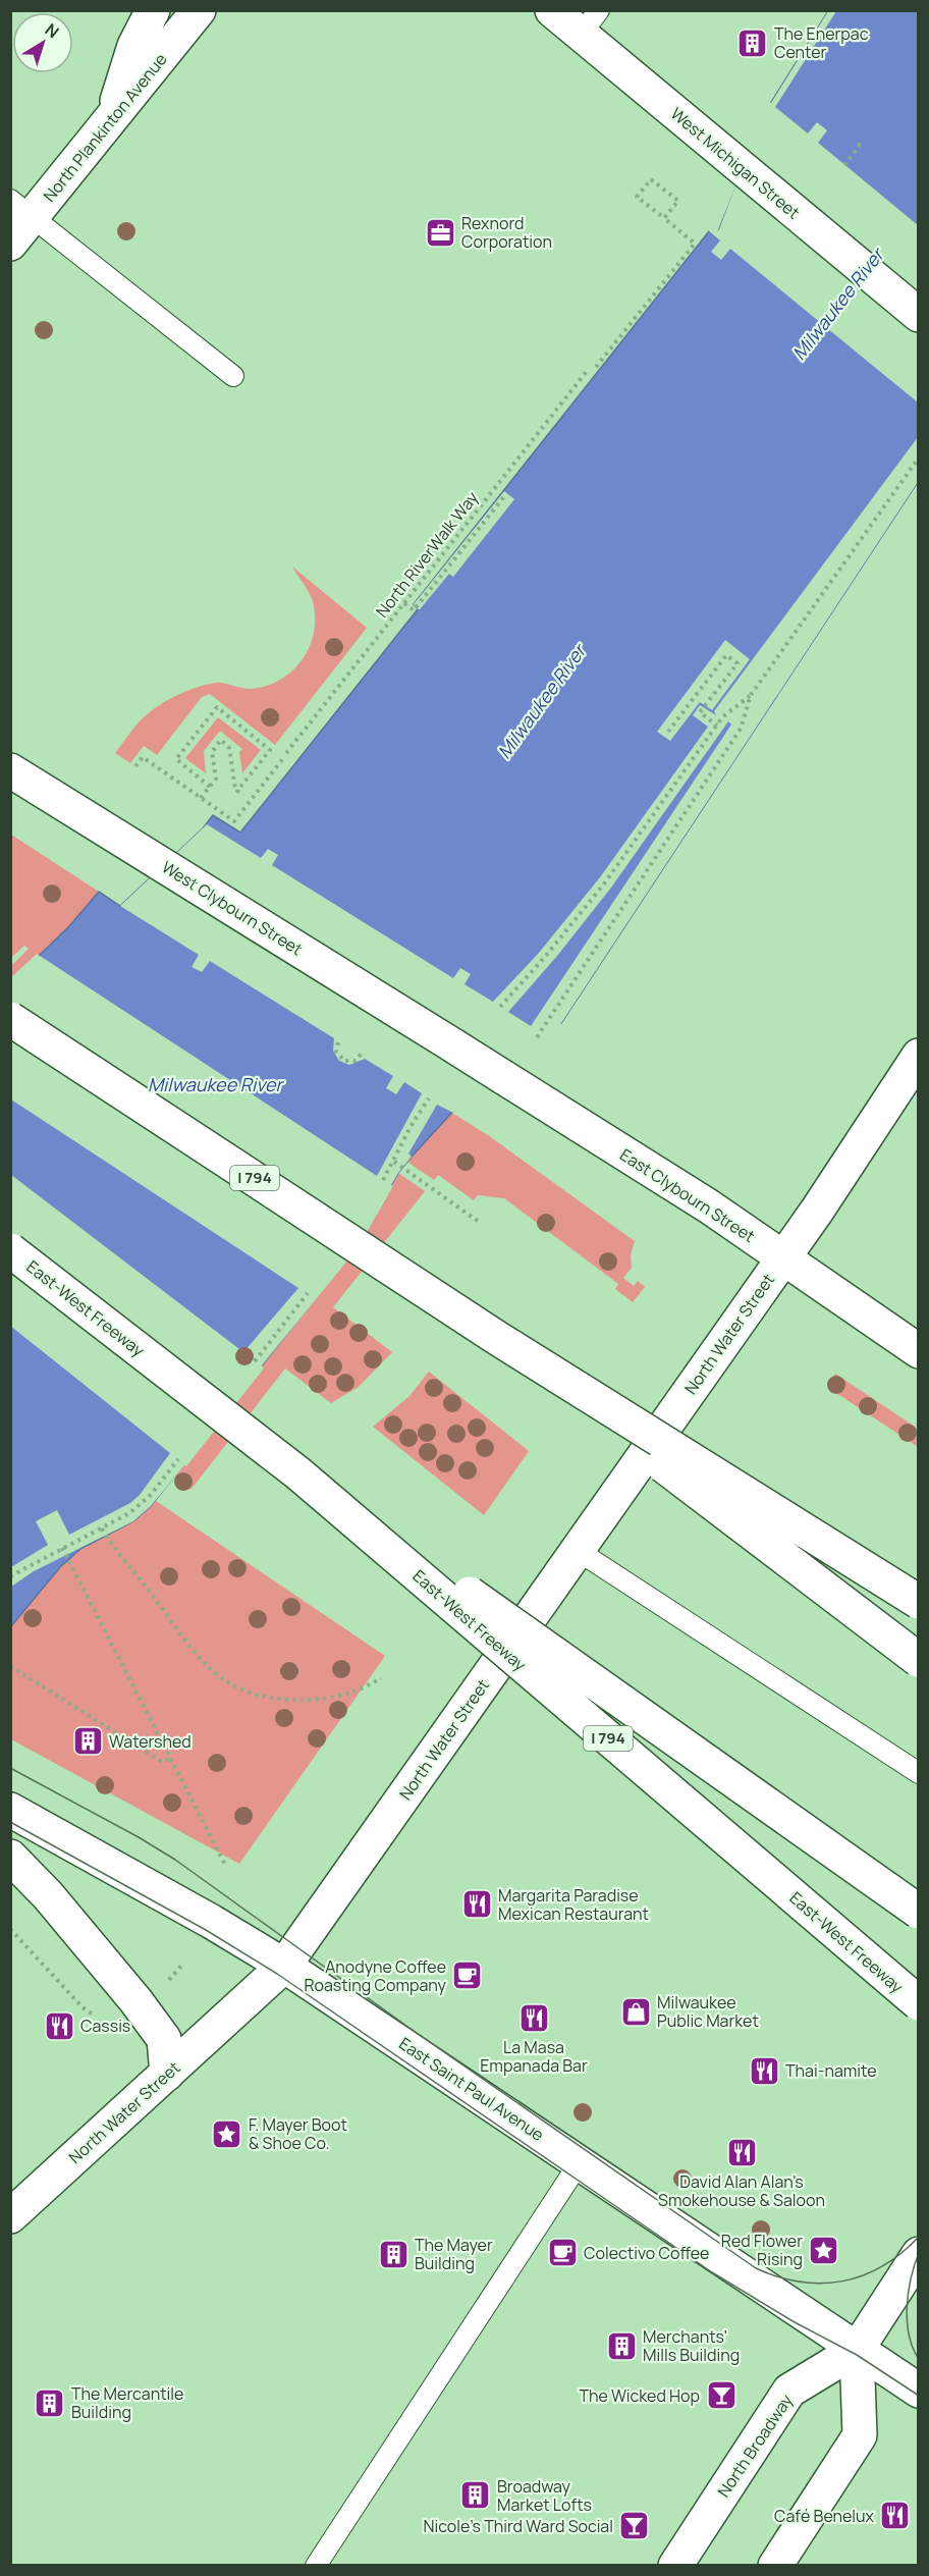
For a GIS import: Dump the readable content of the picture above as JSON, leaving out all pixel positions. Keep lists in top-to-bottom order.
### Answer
{
  "streets": {
    "main road": [
      "North Plankinton Avenue",
      "West Michigan Street",
      "West Clybourn Street",
      "I 794",
      "East Clybourn Street",
      "East-West Freeway",
      "North Water Street",
      "East Saint Paul Avenue",
      "North Broadway"
    ],
    "path": ["North RiverWalk Way"]
  },
  "crossings": [
    ["West Clybourn Street", "East Clybourn Street"],
    ["East Clybourn Street", "North Water Street"],
    ["North Water Street", "East Saint Paul Avenue"],
    ["East Saint Paul Avenue", "North Broadway"]
  ],
  "water": ["Milwaukee River"],
  "places": {
    "building": [
      "The Enerpac Center",
      "Watershed",
      "The Mayer Building",
      "Merchants' Mills Building",
      "The Mercantile Building",
      "Broadway Market Lofts"
    ],
    "office": ["Rexnord Corporation"],
    "restaurant": [
      "Margarita Paradise Mexican Restaurant",
      "La Masa Empanada Bar",
      "Cassis",
      "Thai-namite",
      "David Alan Alan's Smokehouse & Saloon",
      "Café Benelux"
    ],
    "cafe": ["Anodyne Coffee Roasting Company", "Colectivo Coffee"],
    "shop": ["Milwaukee Public Market"],
    "place": ["F. Mayer Boot & Shoe Co.", "Red Flower Rising"],
    "bar": ["The Wicked Hop", "Nicole's Third Ward Social"]
  },
  "north": "top right"
}
